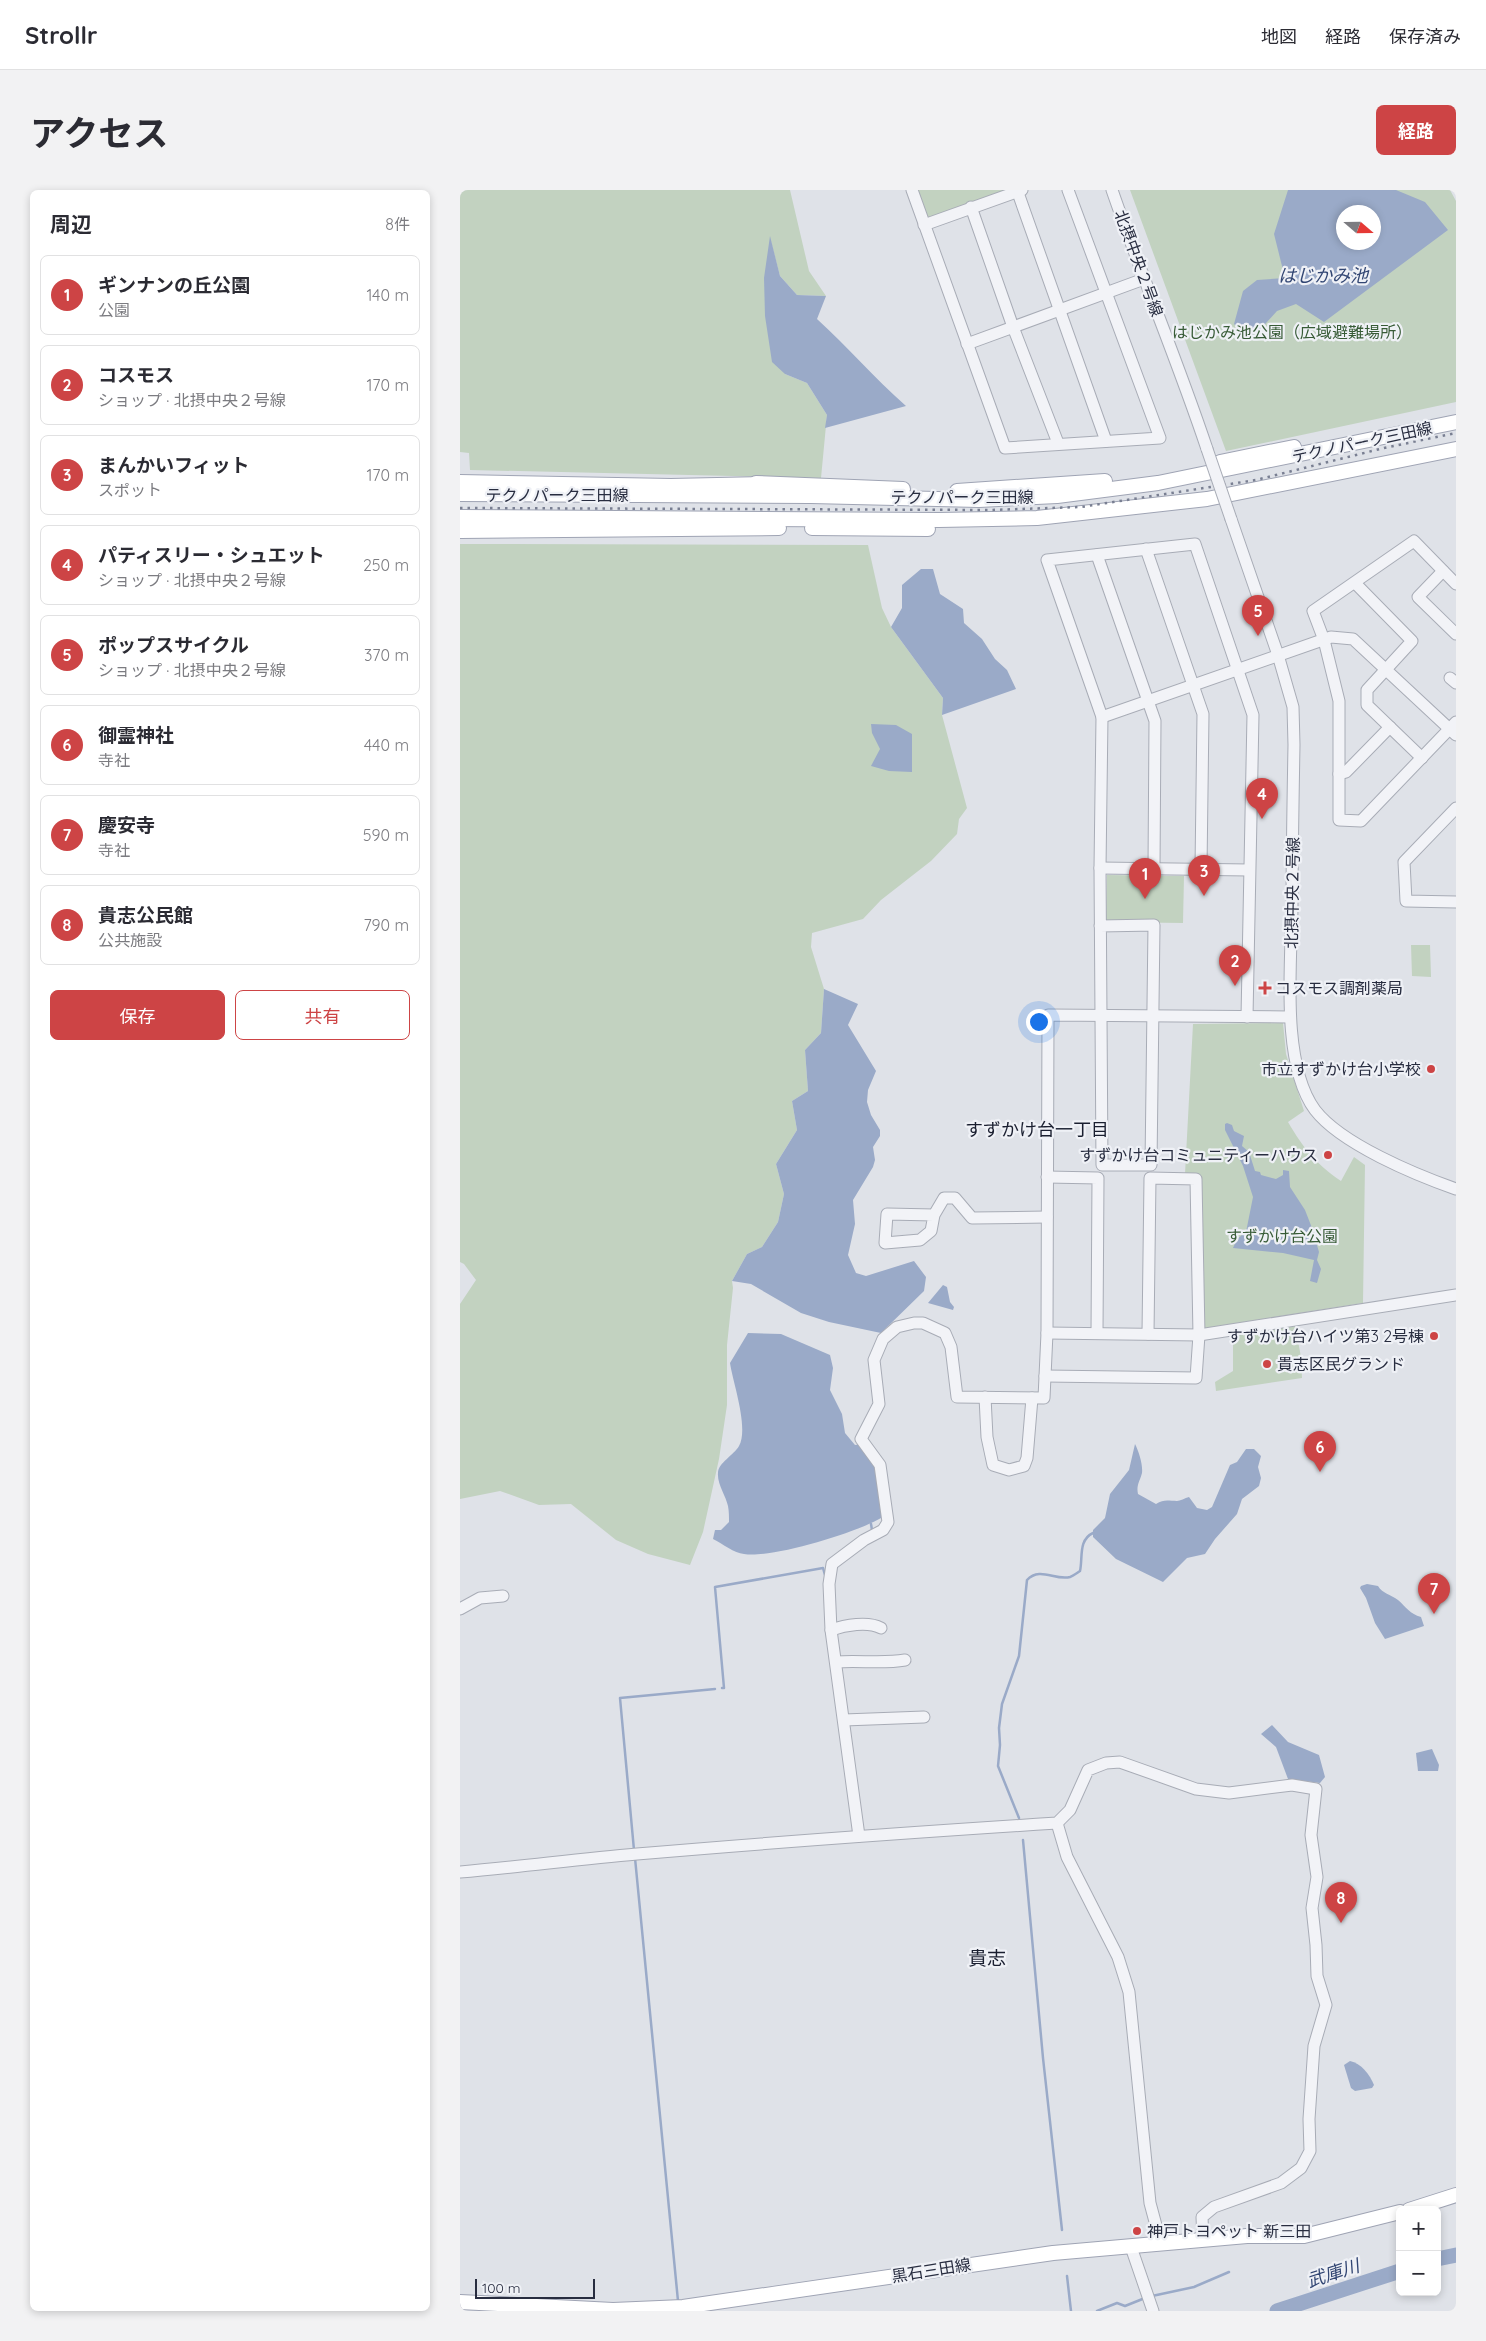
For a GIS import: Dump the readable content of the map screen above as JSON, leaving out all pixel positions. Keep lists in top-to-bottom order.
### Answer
{
  "streets": {
    "main road": ["テクノパーク三田線", "黒石三田線"],
    "street": ["北摂中央２号線"]
  },
  "districts": ["すずかけ台一丁目", "貴志"],
  "water": ["はじかみ池", "武庫川"],
  "parks": ["はじかみ池公園（広域避難場所）", "すずかけ台公園"],
  "places": {
    "health": ["コスモス調剤薬局"],
    "other": [
      "市立すずかけ台小学校",
      "すずかけ台コミュニティーハウス",
      "すずかけ台ハイツ第3 2号棟",
      "貴志区民グランド",
      "神戸トヨペット 新三田"
    ]
  },
  "scale_bar": "100 m",
  "north": "right",
  "page": {
    "header": "Strollr",
    "nav": ["地図", "経路", "保存済み"],
    "title": "アクセス",
    "buttons": [
      "経路",
      ["保存", "共有"]
    ],
    "heading": ["周辺", "8件"],
    "list": [
      {
        "mark": "1",
        "name": "ギンナンの丘公園",
        "note": "公園",
        "value": "140 m"
      },
      {
        "mark": "2",
        "name": "コスモス",
        "note": "ショップ · 北摂中央２号線",
        "value": "170 m"
      },
      {
        "mark": "3",
        "name": "まんかいフィット",
        "note": "スポット",
        "value": "170 m"
      },
      {
        "mark": "4",
        "name": "パティスリー・シュエット",
        "note": "ショップ · 北摂中央２号線",
        "value": "250 m"
      },
      {
        "mark": "5",
        "name": "ポップスサイクル",
        "note": "ショップ · 北摂中央２号線",
        "value": "370 m"
      },
      {
        "mark": "6",
        "name": "御霊神社",
        "note": "寺社",
        "value": "440 m"
      },
      {
        "mark": "7",
        "name": "慶安寺",
        "note": "寺社",
        "value": "590 m"
      },
      {
        "mark": "8",
        "name": "貴志公民館",
        "note": "公共施設",
        "value": "790 m"
      }
    ],
    "pins": [
      "5",
      "4",
      "3",
      "1",
      "2",
      "6",
      "7",
      "8"
    ],
    "map_buttons": ["+", "−"],
    "scale": "100 m"
  }
}
